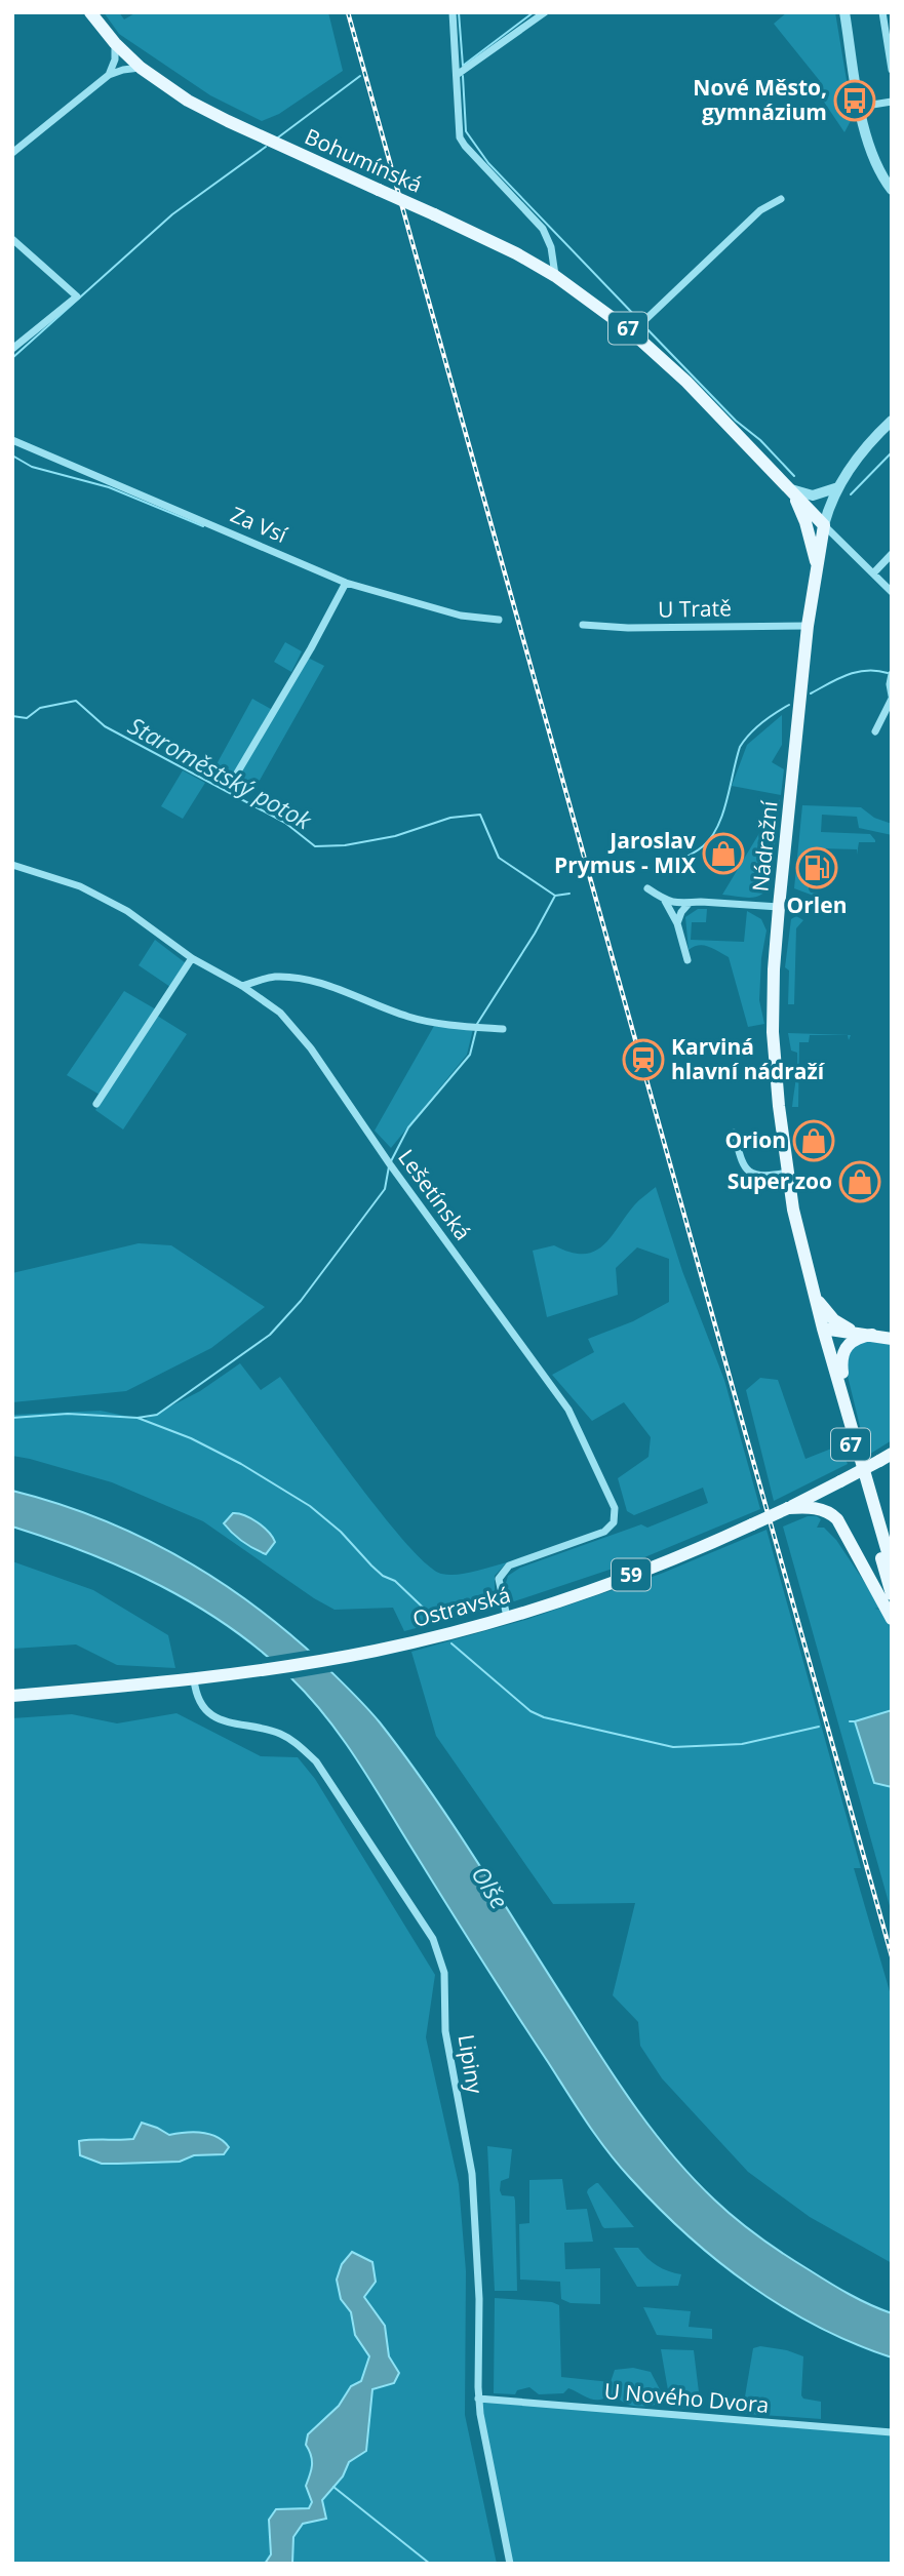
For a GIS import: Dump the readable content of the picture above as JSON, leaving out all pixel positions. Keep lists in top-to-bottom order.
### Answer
{
  "streets": {
    "main road": [
      "Bohumínská",
      "67",
      "Nádražní",
      "59",
      "Ostravská"
    ],
    "street": [
      "Za Vsí",
      "U Tratě",
      "Lešetínská",
      "Lipiny",
      "U Nového Dvora"
    ]
  },
  "crossings": [
    ["Bohumínská", "Nádražní"],
    ["67", "Nádražní"],
    ["U Tratě", "Nádražní"],
    ["Lešetínská", "Ostravská"],
    ["Ostravská", "Lipiny"],
    ["Lipiny", "U Nového Dvora"]
  ],
  "water": ["Staroměstský potok", "Olše"],
  "places": {
    "bus stop": ["Nové Město, gymnázium"],
    "shop": ["Jaroslav Prymus - MIX", "Orion", "Super zoo"],
    "fuel station": ["Orlen"],
    "station": ["Karviná hlavní nádraží"]
  }
}
